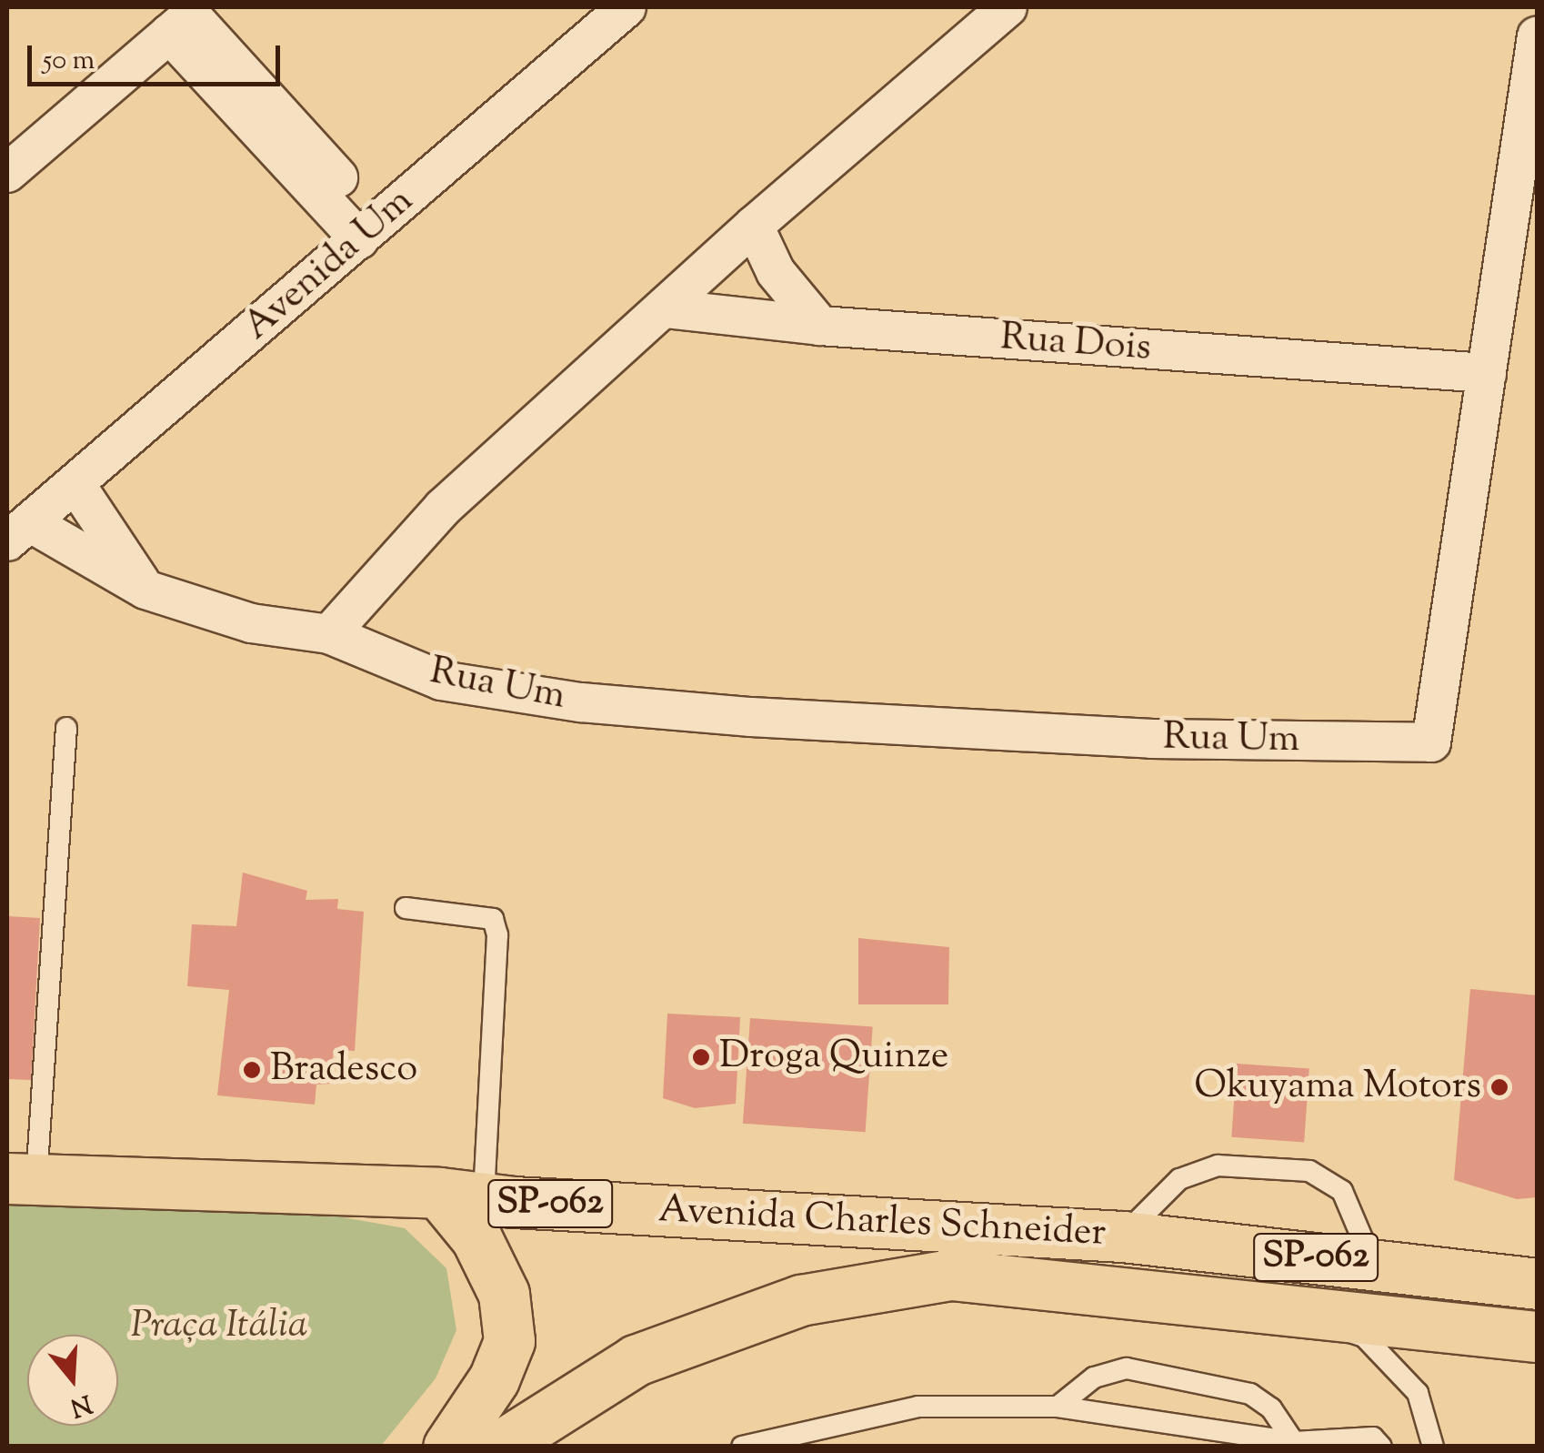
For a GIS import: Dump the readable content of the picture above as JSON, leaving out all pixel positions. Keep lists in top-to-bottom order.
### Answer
{
  "streets": {
    "main road": ["SP-062", "Avenida Charles Schneider"],
    "street": ["Avenida Um", "Rua Dois", "Rua Um"]
  },
  "crossings": [
    ["Avenida Um", "Rua Um"],
    ["Rua Dois", "Rua Um"],
    ["SP-062", "Avenida Charles Schneider"]
  ],
  "parks": ["Praça Itália"],
  "places": ["Droga Quinze", "Bradesco", "Okuyama Motors"],
  "scale_bar": "50 m",
  "north": "bottom"
}
